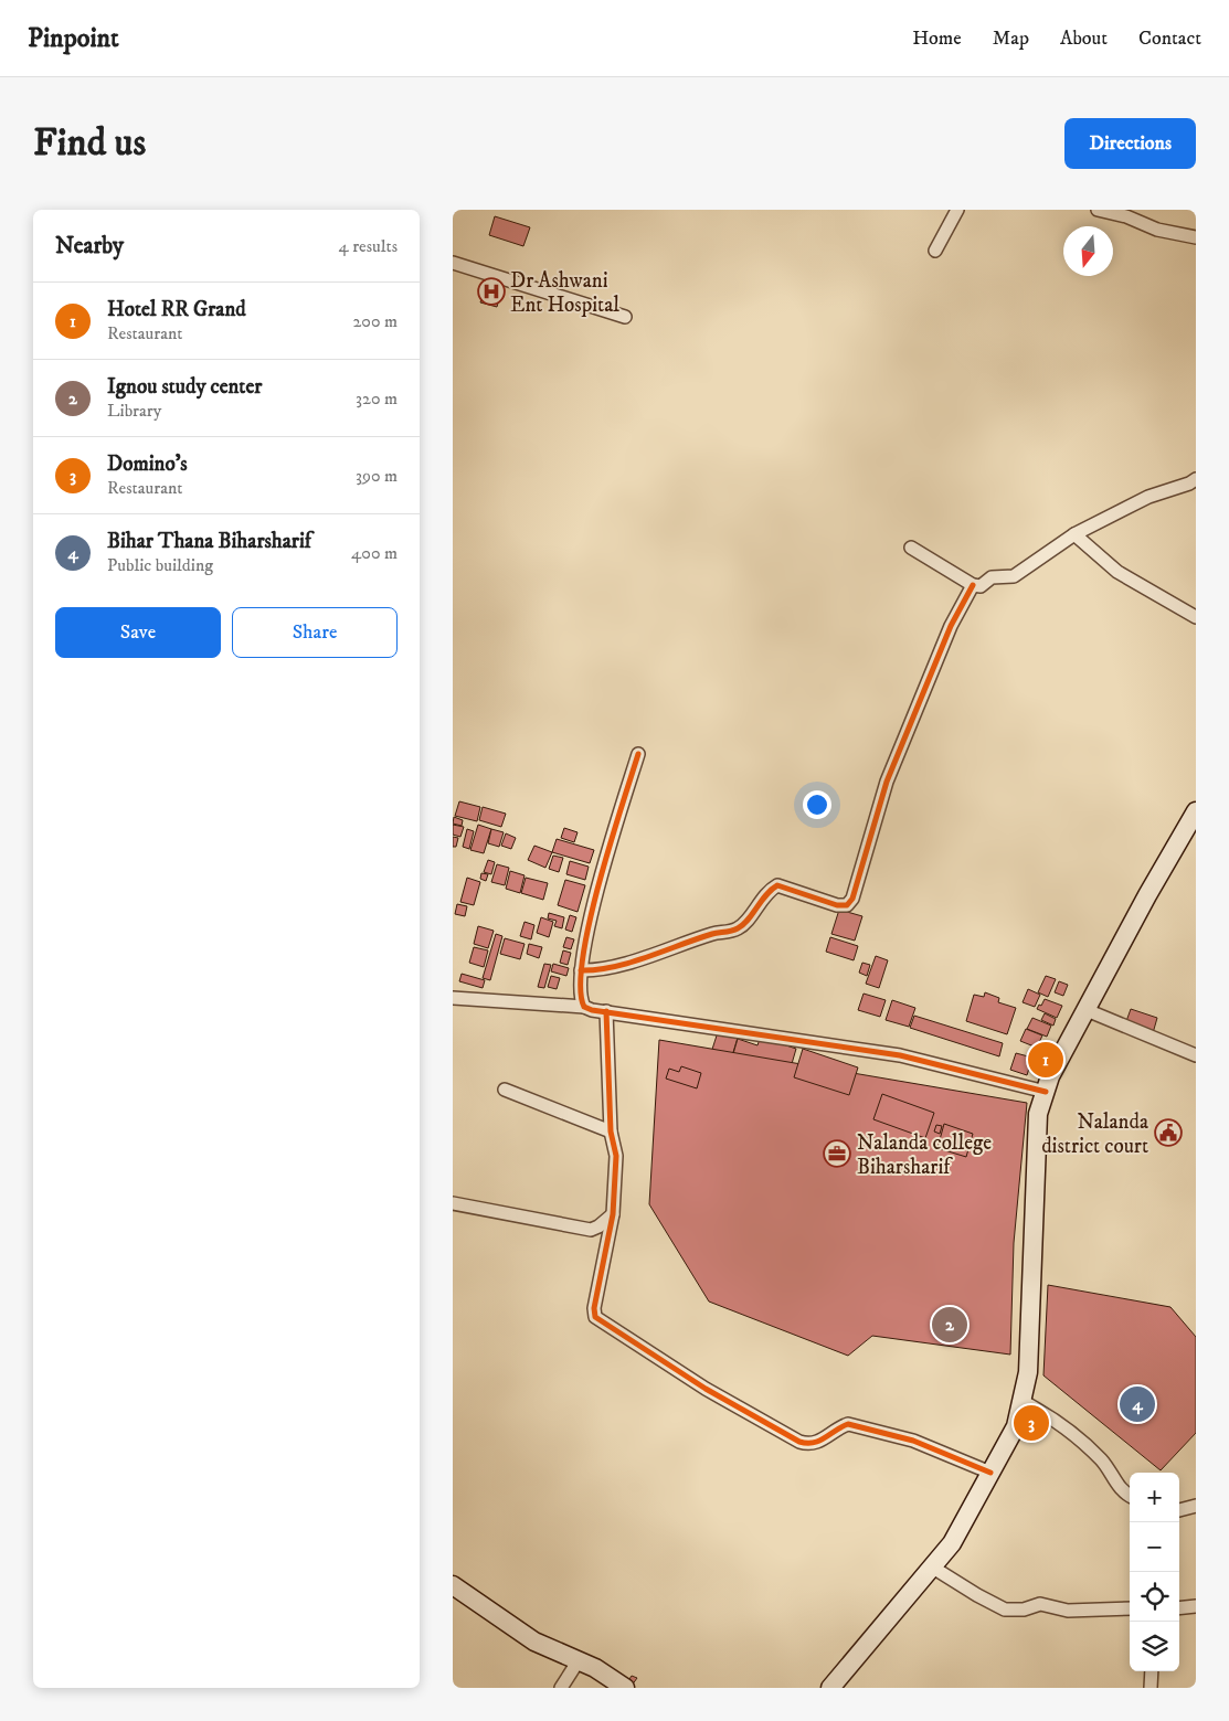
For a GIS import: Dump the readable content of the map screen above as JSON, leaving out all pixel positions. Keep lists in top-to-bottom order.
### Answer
{
  "places": {
    "hospital": ["Dr Ashwani Ent Hospital"],
    "public building": ["Nalanda district court"],
    "office": ["Nalanda college Biharsharif"]
  },
  "north": "bottom",
  "page": {
    "header": "Pinpoint",
    "nav": [
      "Home",
      "Map",
      "About",
      "Contact"
    ],
    "buttons": [
      "Directions",
      ["Save", "Share"]
    ],
    "title": "Find us",
    "heading": ["Nearby", "4 results"],
    "list": [
      {
        "mark": "1",
        "name": "Hotel RR Grand",
        "note": "Restaurant",
        "value": "200 m"
      },
      {
        "mark": "2",
        "name": "Ignou study center",
        "note": "Library",
        "value": "320 m"
      },
      {
        "mark": "3",
        "name": "Domino's",
        "note": "Restaurant",
        "value": "390 m"
      },
      {
        "mark": "4",
        "name": "Bihar Thana Biharsharif",
        "note": "Public building",
        "value": "400 m"
      }
    ],
    "pins": [
      "1",
      "2",
      "4",
      "3"
    ],
    "map_buttons": ["+", "−"]
  }
}
